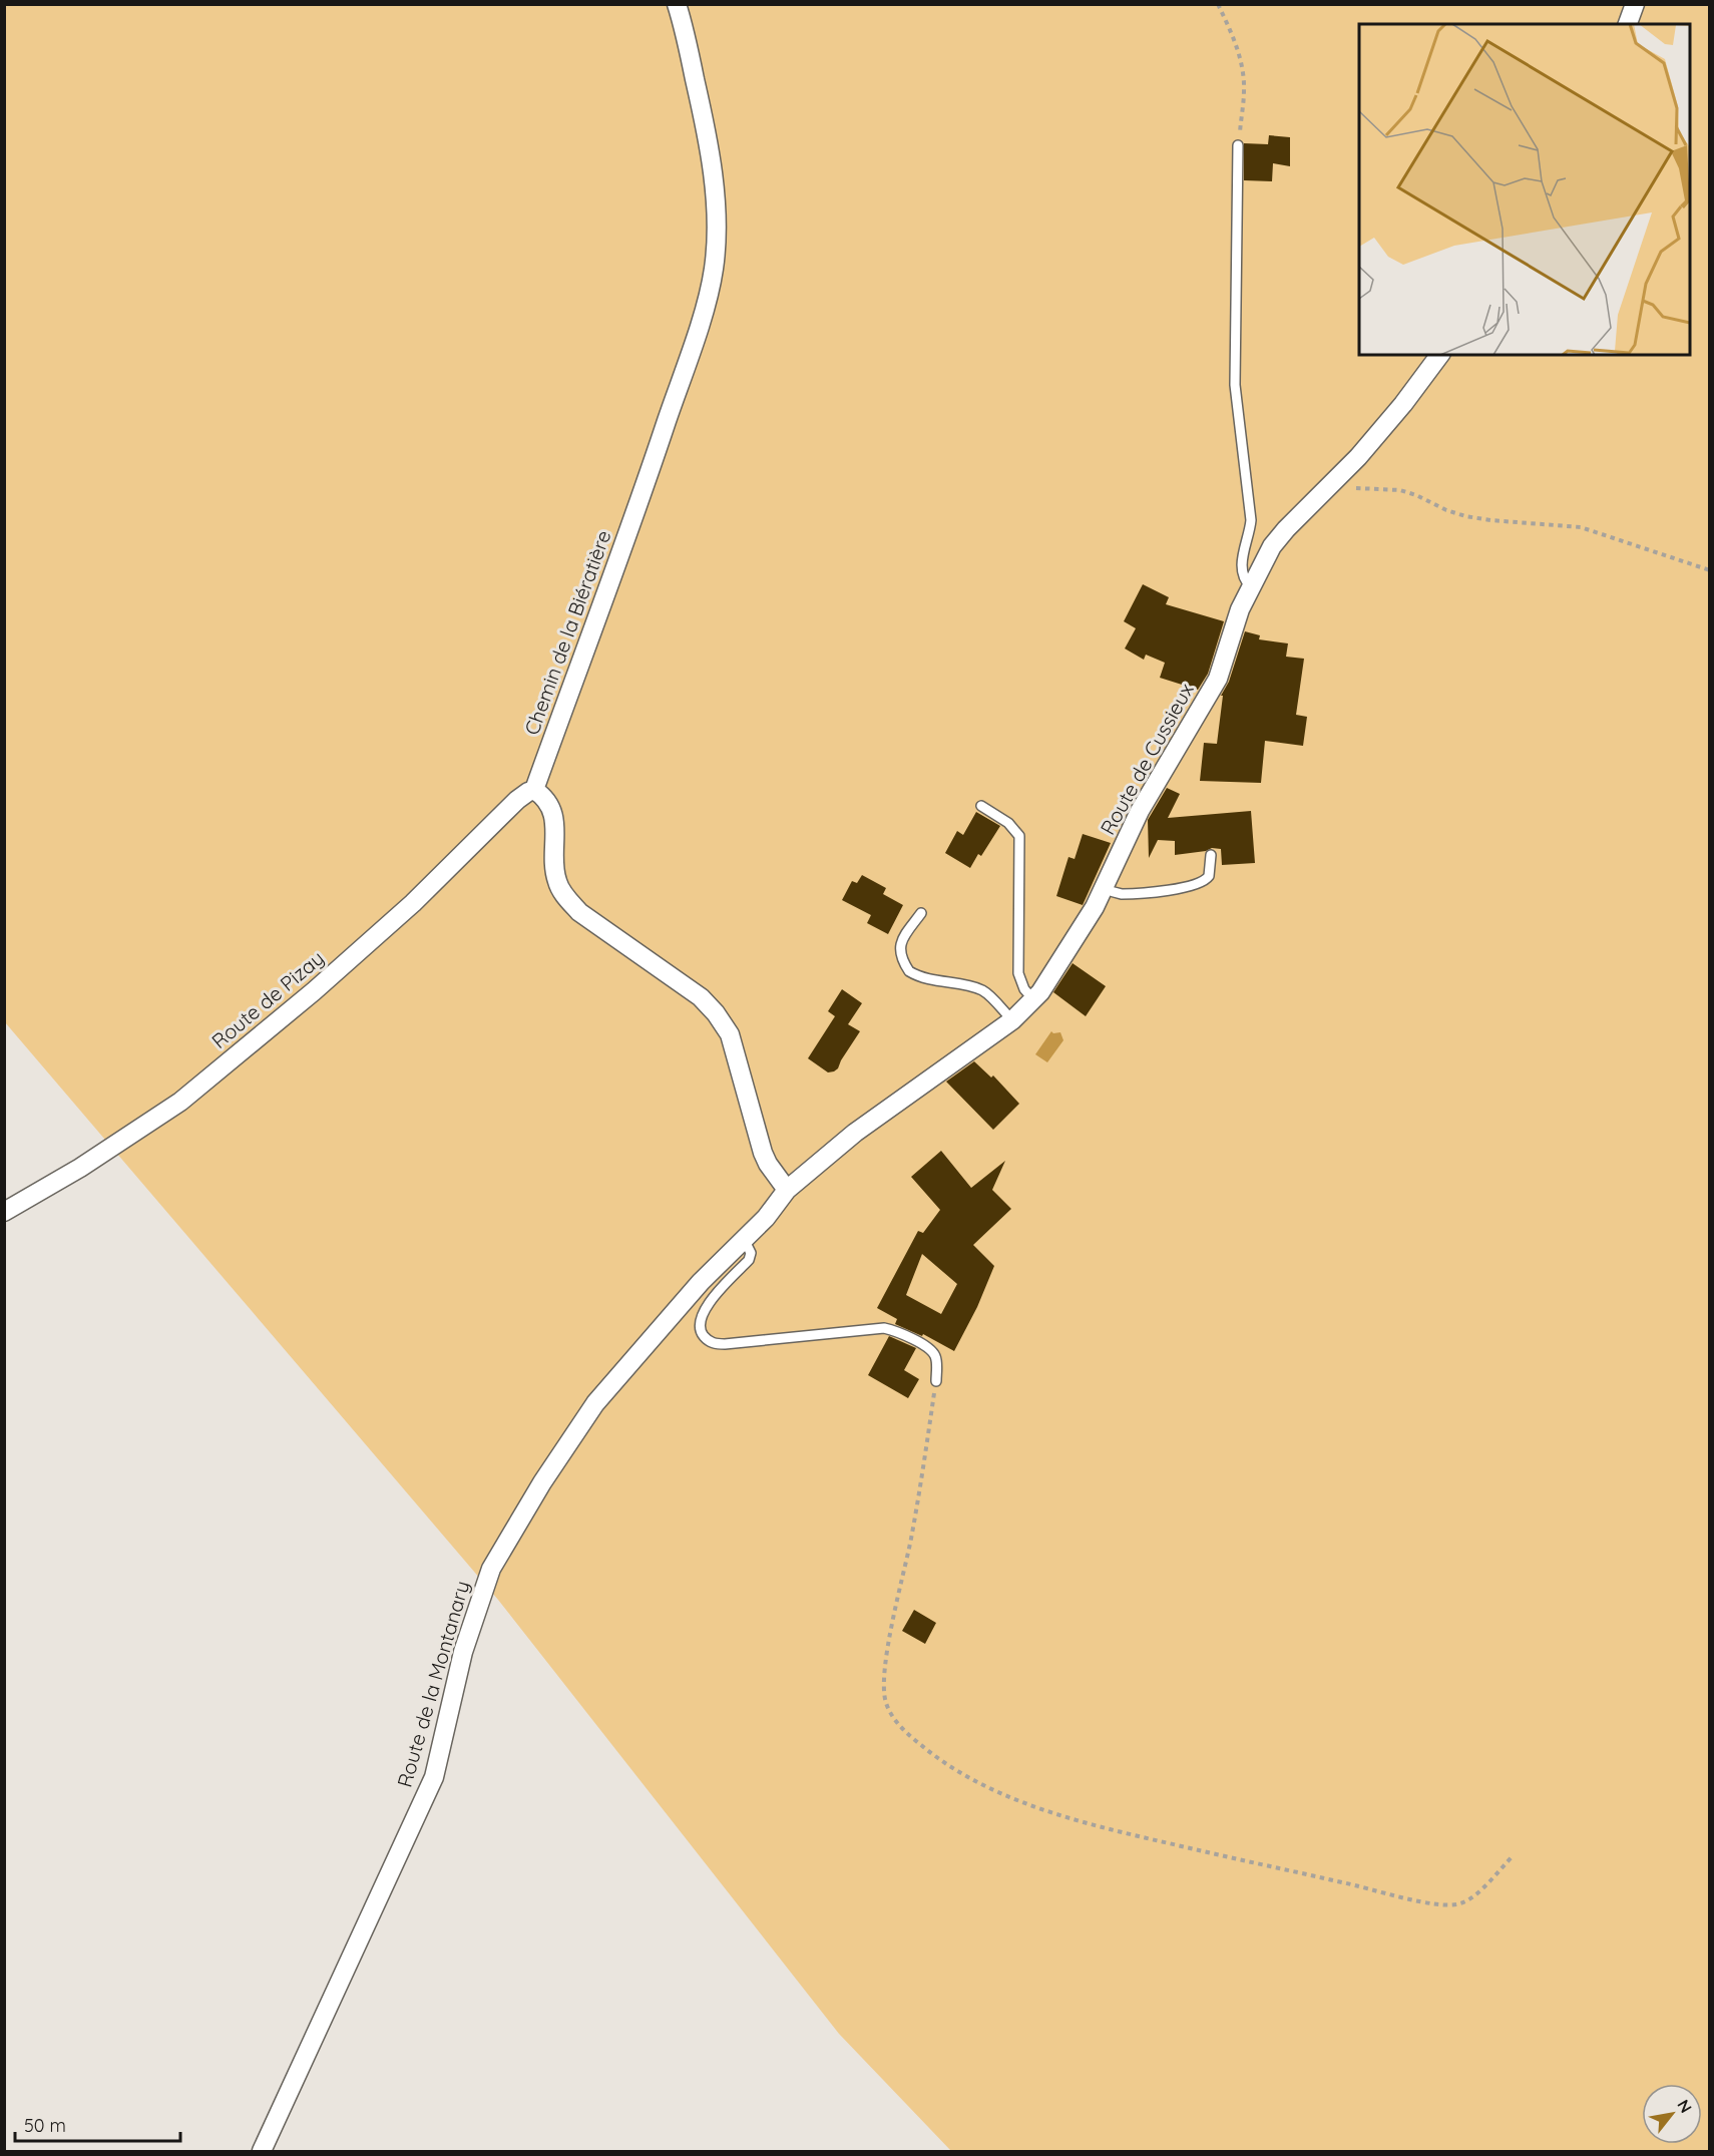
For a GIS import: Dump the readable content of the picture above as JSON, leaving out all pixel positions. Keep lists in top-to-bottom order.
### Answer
{
  "streets": {
    "street": [
      "Chemin de la Biératière",
      "Route de Cussieux",
      "Route de Pizay",
      "Route de la Montanary"
    ]
  },
  "crossings": [
    ["Chemin de la Biératière", "Route de Pizay"],
    ["Route de Cussieux", "Route de la Montanary"]
  ],
  "scale_bar": "50 m",
  "north": "top right"
}
